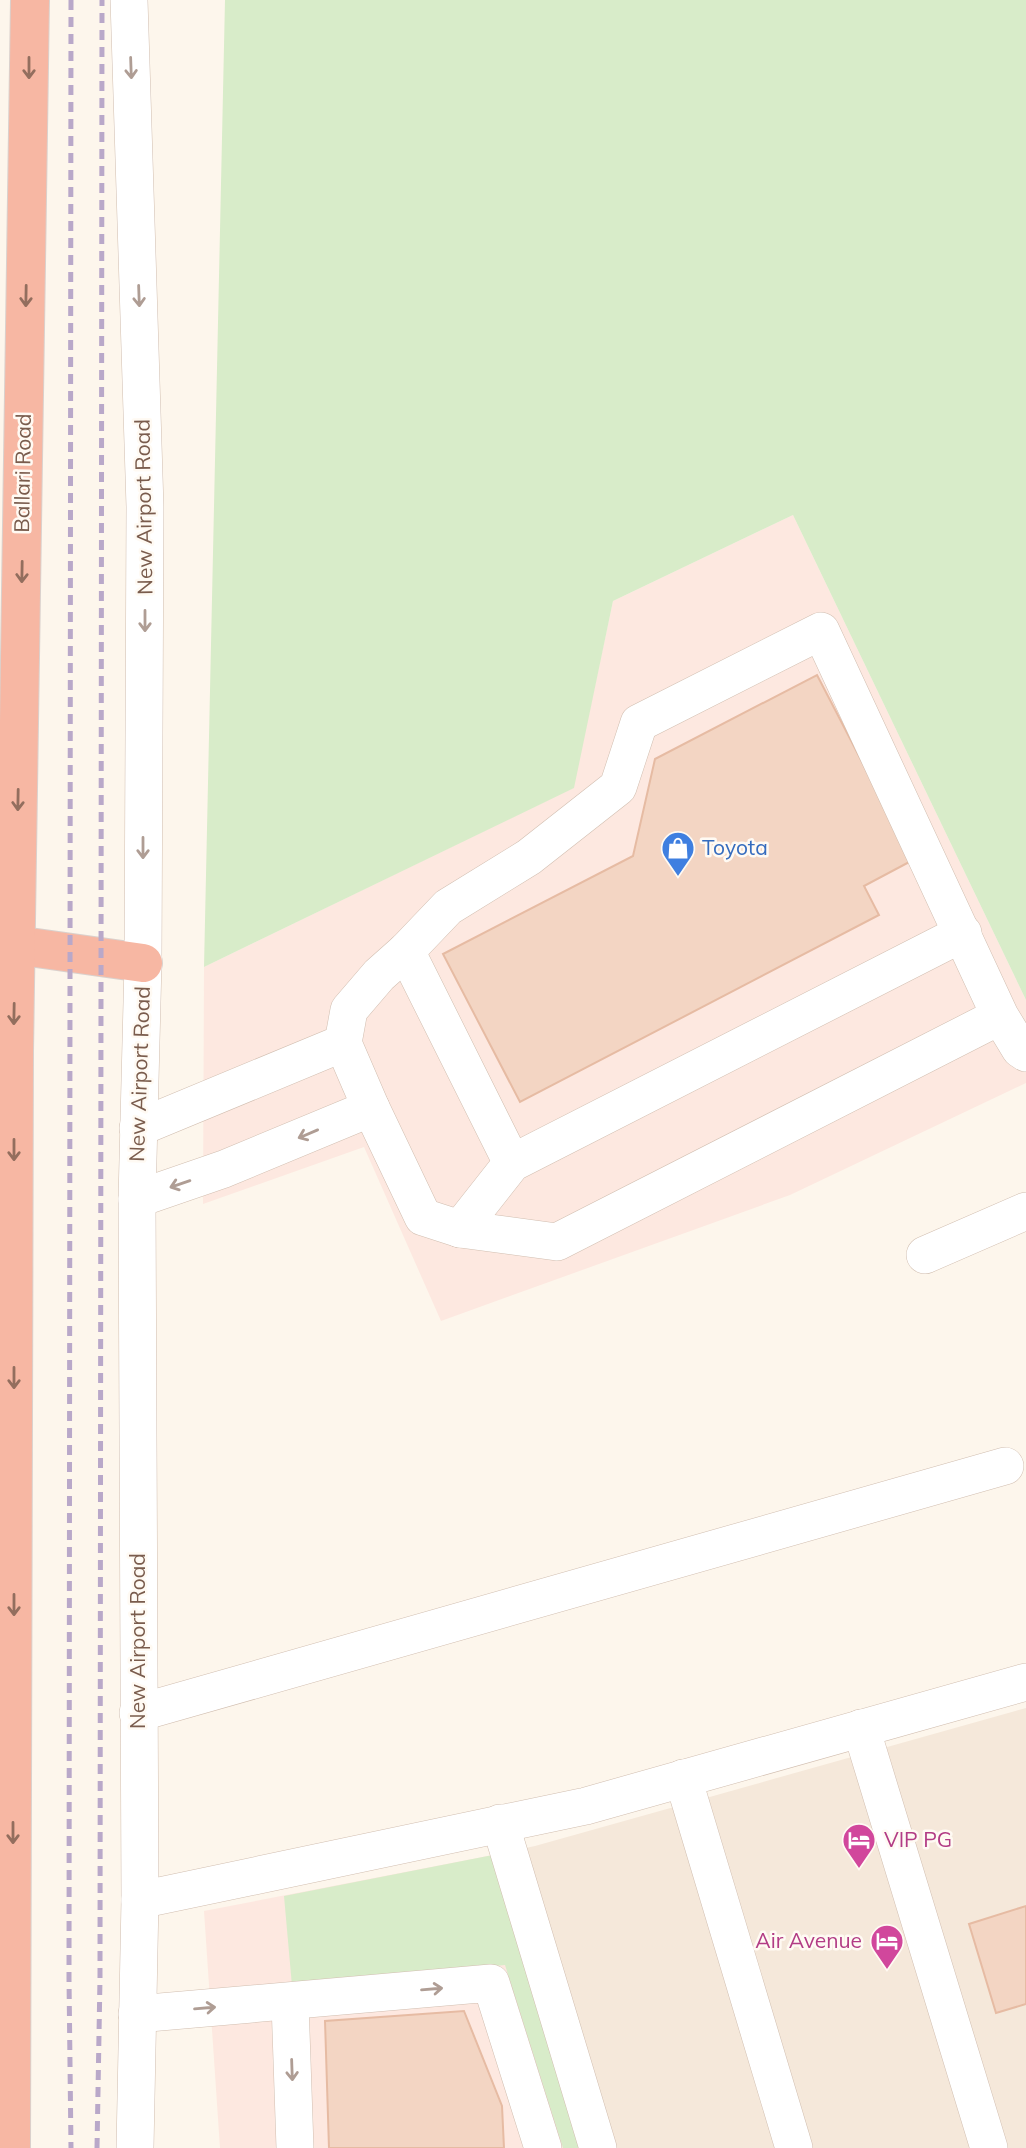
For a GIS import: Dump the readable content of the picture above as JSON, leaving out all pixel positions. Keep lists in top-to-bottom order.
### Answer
{
  "streets": {
    "highway": ["Ballari Road"],
    "street": ["New Airport Road"]
  },
  "one_way": ["Ballari Road", "New Airport Road"],
  "places": {
    "shop": ["Toyota"],
    "hotel": ["VIP PG", "Air Avenue"]
  }
}
